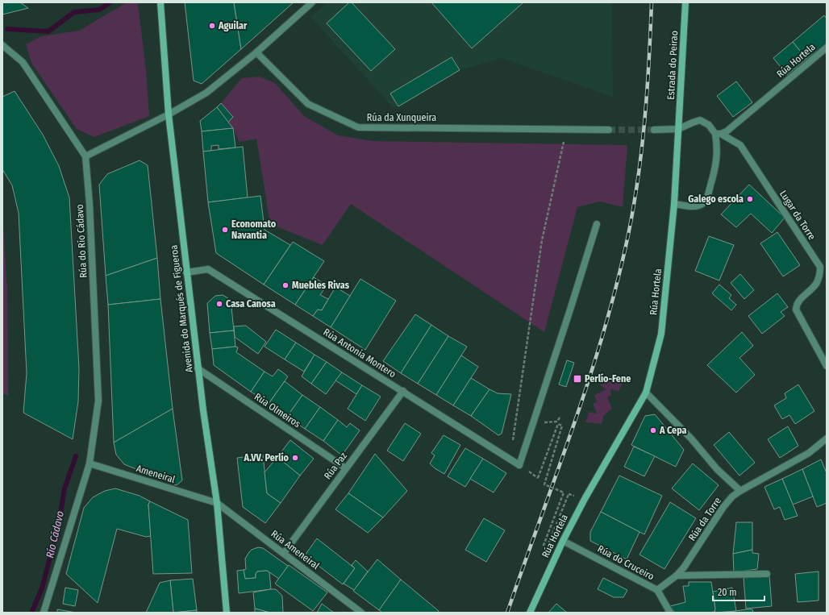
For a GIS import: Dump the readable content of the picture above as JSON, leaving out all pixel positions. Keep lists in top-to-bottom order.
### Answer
{
  "streets": {
    "street": [
      "Rúa Hortela",
      "Estrada do Peirao",
      "Rúa da Xunqueira",
      "Lugar da Torre",
      "Rúa do Río Cádavo",
      "Avenida do Marqués de Figueroa",
      "Rúa Antonia Montero",
      "Rúa Olmeiros",
      "Rúa Paz",
      "Ameneiral",
      "Rúa da Torre",
      "Rúa Ameneiral",
      "Rúa do Cruceiro"
    ]
  },
  "crossings": [
    ["Rúa Hortela", "Estrada do Peirao"],
    ["Rúa Hortela", "Lugar da Torre"],
    ["Rúa Hortela", "Rúa do Cruceiro"],
    ["Rúa do Río Cádavo", "Ameneiral"],
    ["Avenida do Marqués de Figueroa", "Rúa Antonia Montero"],
    ["Avenida do Marqués de Figueroa", "Rúa Olmeiros"],
    ["Avenida do Marqués de Figueroa", "Ameneiral"],
    ["Avenida do Marqués de Figueroa", "Rúa Ameneiral"],
    ["Rúa Antonia Montero", "Rúa Paz"],
    ["Rúa Olmeiros", "Rúa Paz"],
    ["Rúa Paz", "Rúa Ameneiral"],
    ["Ameneiral", "Rúa Ameneiral"],
    ["Rúa da Torre", "Rúa do Cruceiro"]
  ],
  "water": ["Río Cádavo"],
  "places": {
    "other": [
      "Aguilar",
      "Galego escola",
      "Economato Navantia",
      "Muebles Rivas",
      "Casa Canosa",
      "A Cepa",
      "A.VV. Perlío"
    ],
    "transit": ["Perlío-Fene"]
  },
  "scale_bar": "20 m"
}
